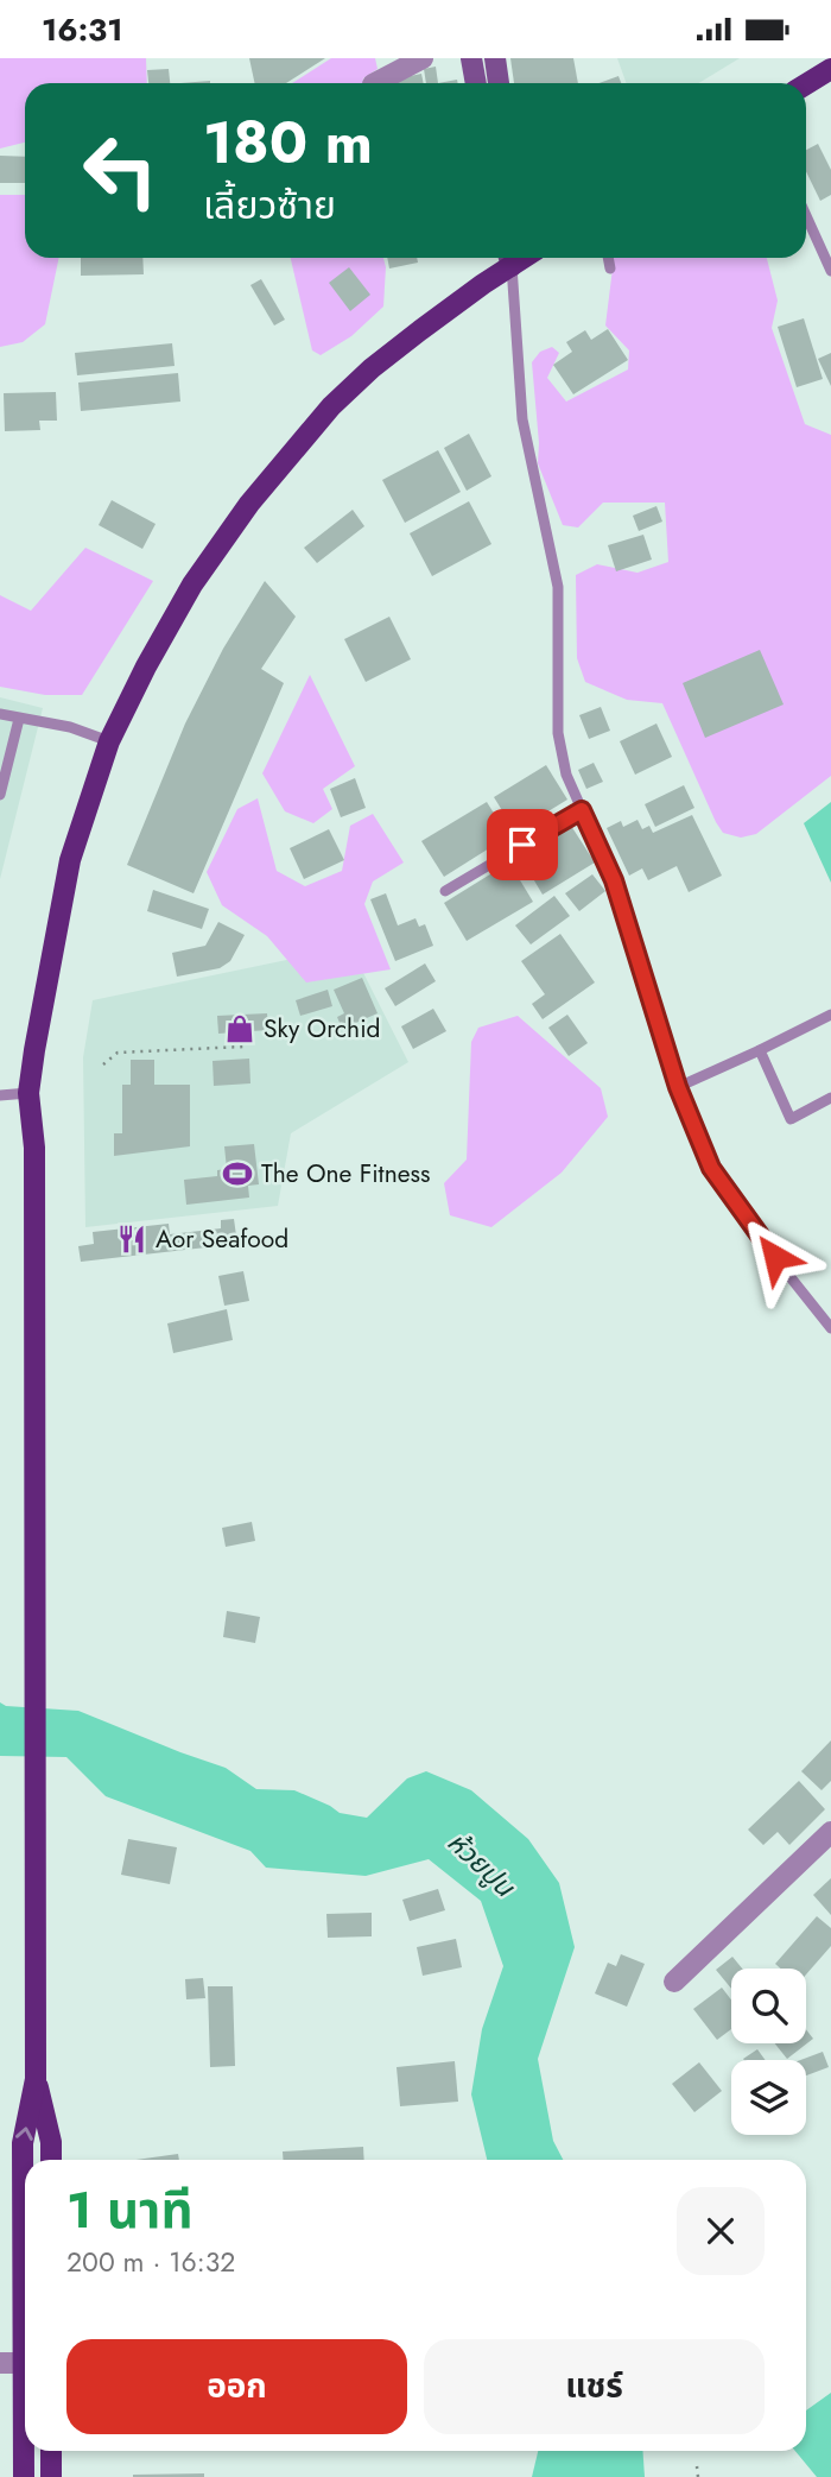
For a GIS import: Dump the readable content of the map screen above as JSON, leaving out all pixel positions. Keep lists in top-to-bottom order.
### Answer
{
  "water": ["ห้วยปูน"],
  "places": {
    "shop": ["Sky Orchid"],
    "sports": ["The One Fitness"],
    "restaurant": ["Aor Seafood"]
  },
  "page": {
    "status": "16:31",
    "turn": ["180 m", "เลี้ยวซ้าย"],
    "heading": ["1 นาที", "200 m · 16:32"],
    "buttons": ["ออก", "แชร์"]
  }
}
